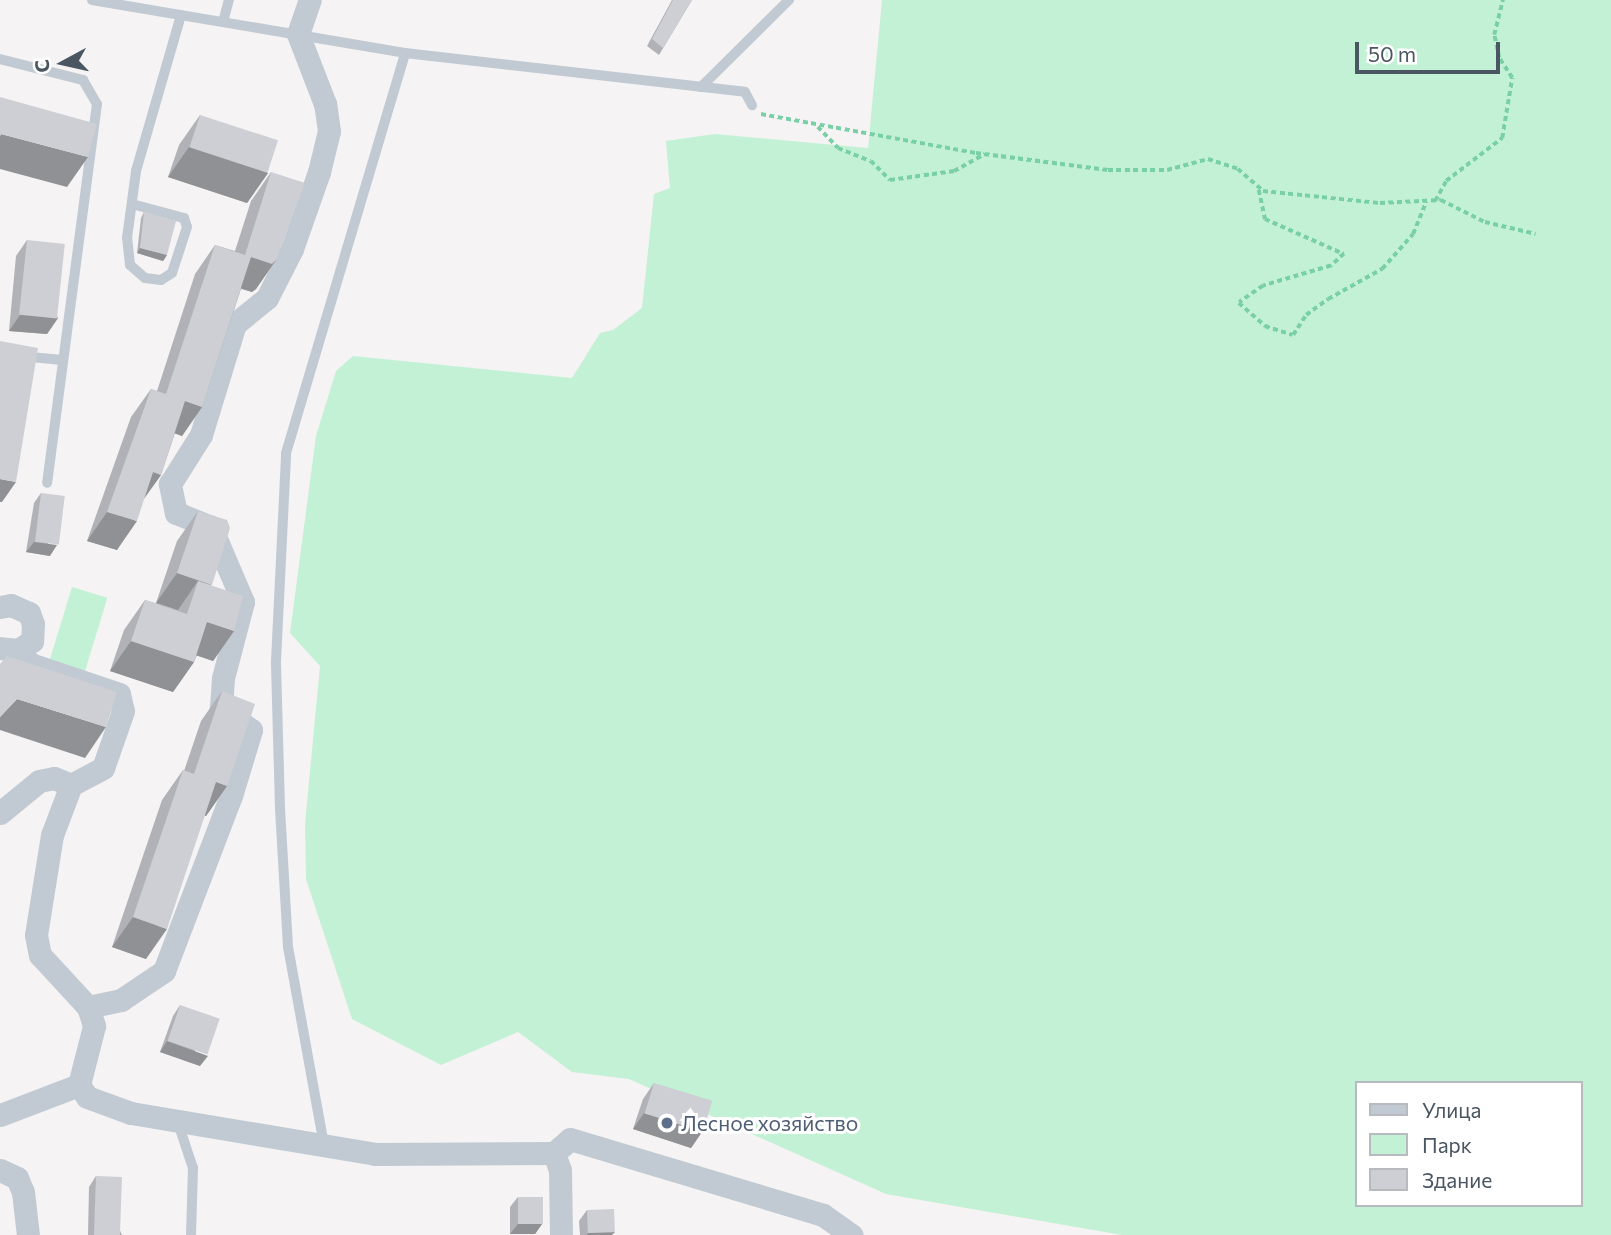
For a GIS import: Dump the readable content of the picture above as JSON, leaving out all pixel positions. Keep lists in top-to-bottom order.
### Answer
{
  "places": ["Лесное хозяйство"],
  "legend": ["Улица", "Парк", "Здание"],
  "scale_bar": "50 m",
  "north": "left"
}
